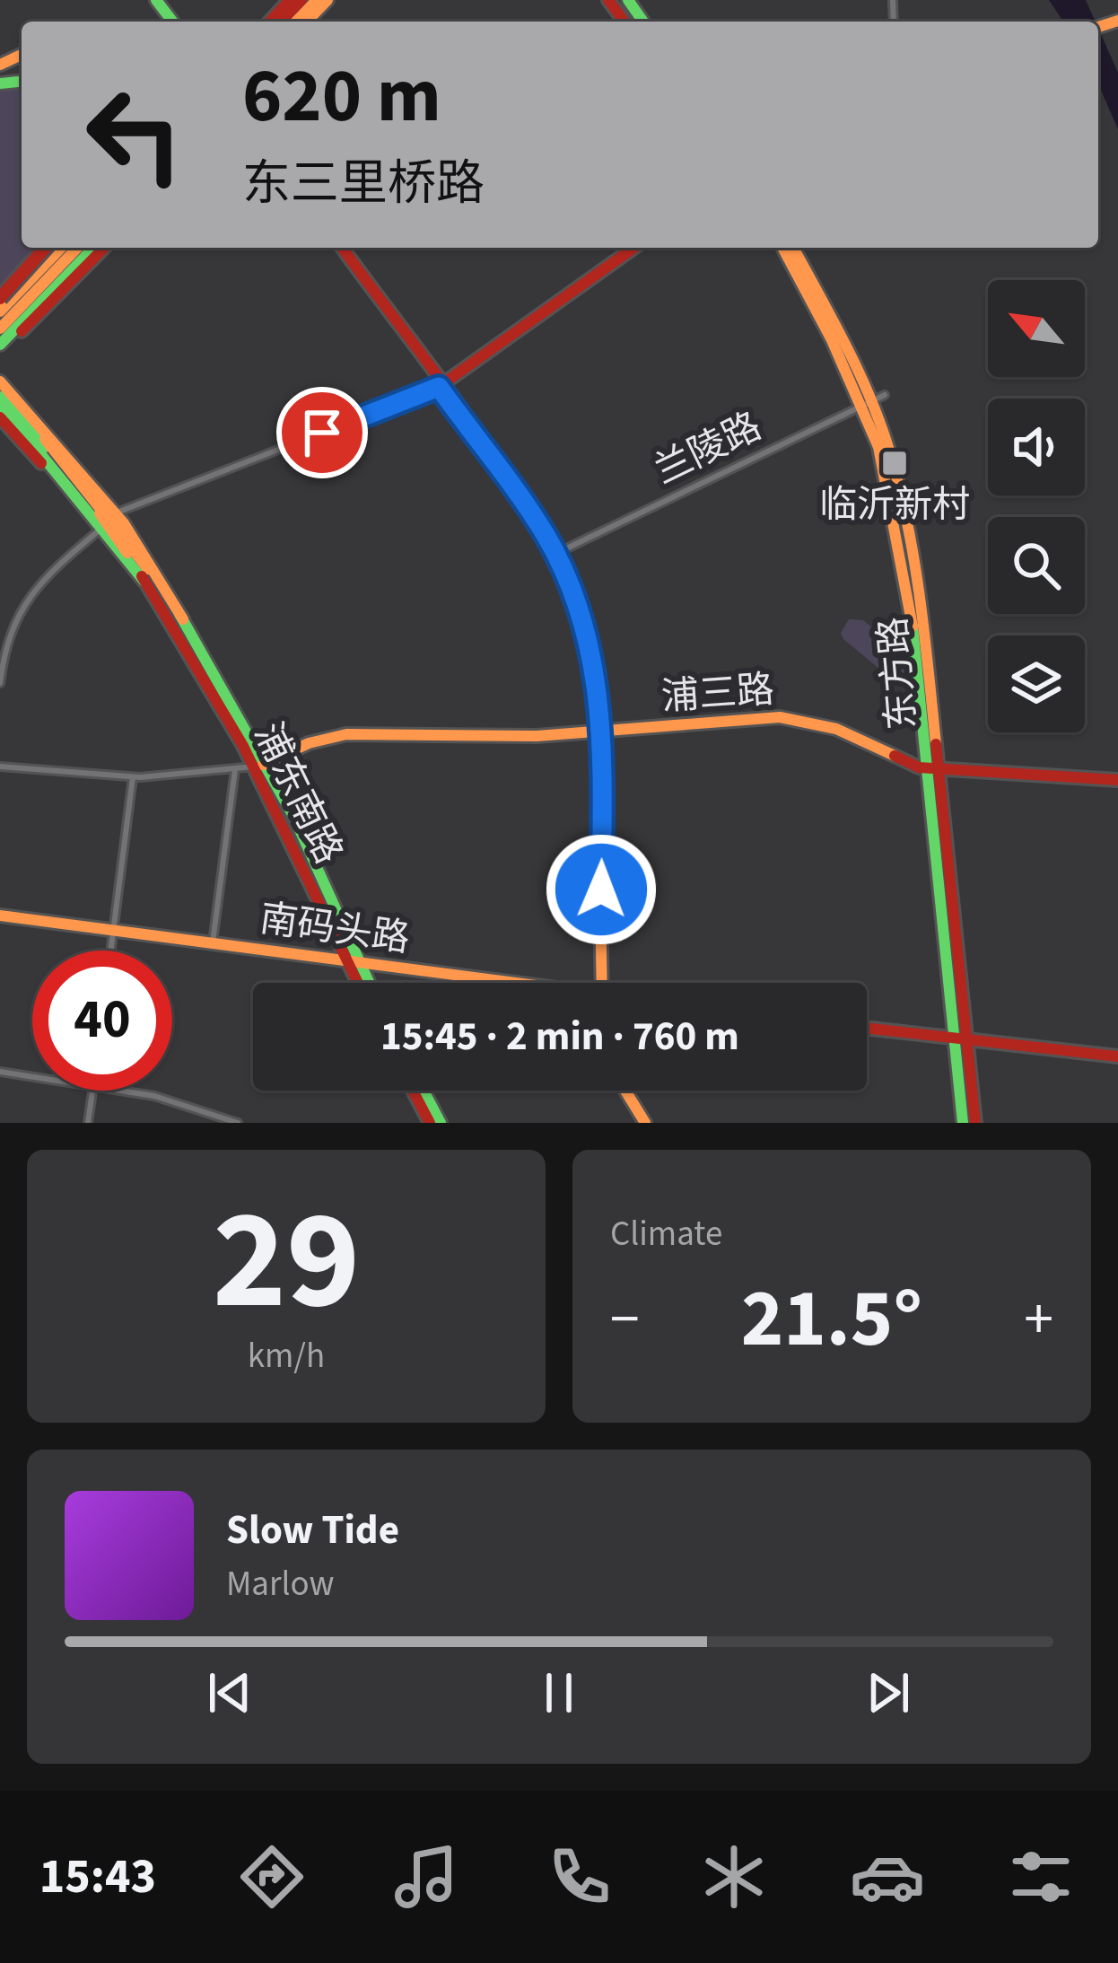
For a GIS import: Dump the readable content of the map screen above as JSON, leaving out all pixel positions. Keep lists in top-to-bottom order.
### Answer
{
  "streets": {
    "main road": [
      "东方路",
      "浦三路",
      "浦东南路",
      "南码头路"
    ],
    "street": ["兰陵路"]
  },
  "crossings": [
    ["兰陵路", "东方路"],
    ["东方路", "浦三路"],
    ["浦三路", "浦东南路"],
    ["浦东南路", "南码头路"]
  ],
  "places": {
    "transit": ["临沂新村"]
  },
  "north": "top left",
  "page": {
    "turn": ["620 m", "东三里桥路"],
    "limit": "40",
    "trip": "15:45 · 2 min · 760 m",
    "tile": [
      ["29", "km/h"],
      "Climate"
    ],
    "heat": ["−", "21.5°", "+"],
    "song": ["Slow Tide", "Marlow"],
    "tabs": "15:43"
  }
}
